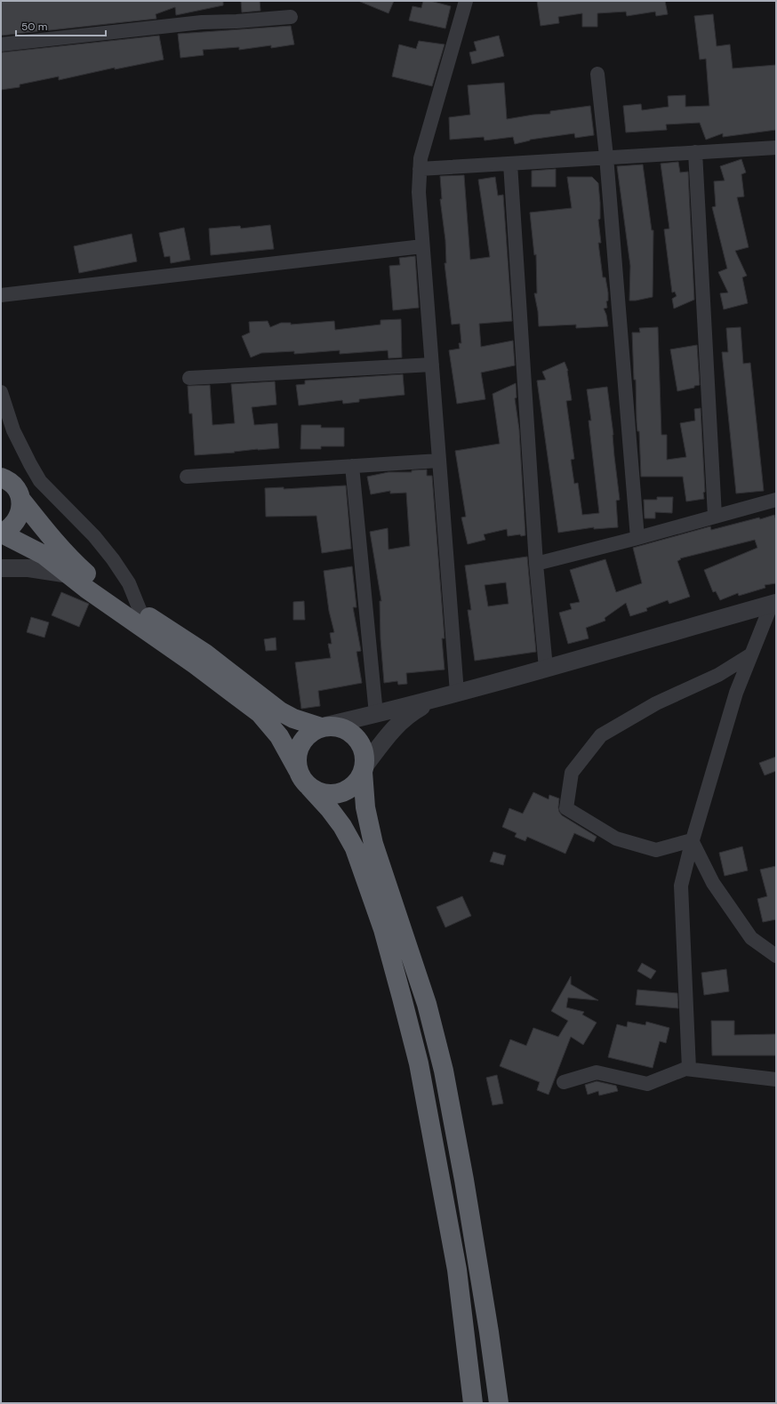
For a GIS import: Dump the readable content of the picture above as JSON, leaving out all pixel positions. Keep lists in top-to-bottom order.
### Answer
{
  "scale_bar": "50 m"
}
